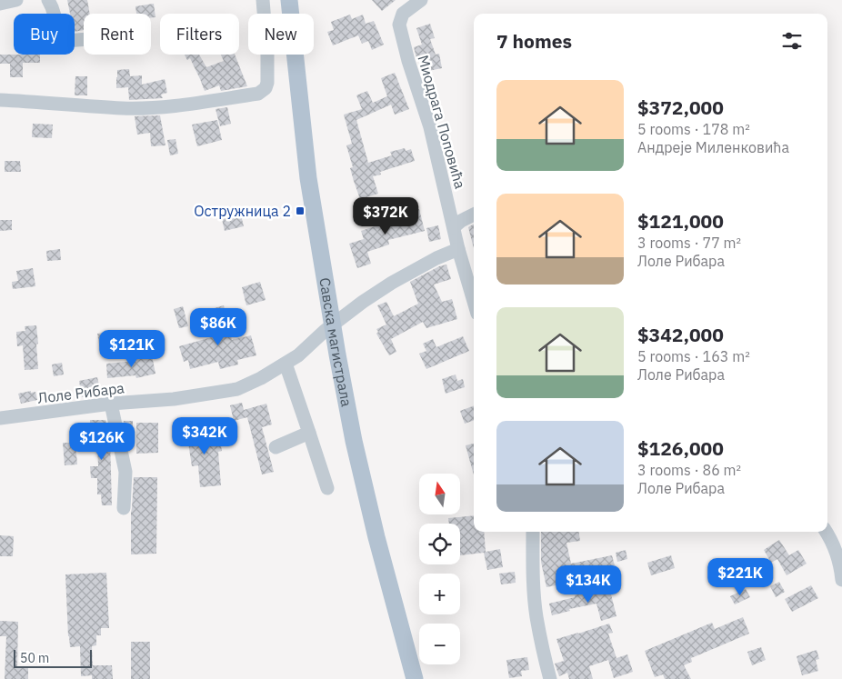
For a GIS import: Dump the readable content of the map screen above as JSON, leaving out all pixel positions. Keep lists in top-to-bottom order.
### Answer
{
  "streets": {
    "main road": ["Савска магистрала"],
    "street": ["Миодрага Поповића", "Лоле Рибара"]
  },
  "crossings": [
    ["Миодрага Поповића", "Лоле Рибара"]
  ],
  "places": {
    "transit": ["Остружница 2"]
  },
  "scale_bar": "50 m",
  "north": "top",
  "page": {
    "chip": [
      "Buy",
      "Rent",
      "Filters",
      "New"
    ],
    "heading": "7 homes",
    "list": [
      {
        "name": "$372,000",
        "note": "5 rooms · 178 m² · Андреје Миленковића"
      },
      {
        "name": "$121,000",
        "note": "3 rooms · 77 m² · Лоле Рибара"
      },
      {
        "name": "$342,000",
        "note": "5 rooms · 163 m² · Лоле Рибара"
      },
      {
        "name": "$126,000",
        "note": "3 rooms · 86 m² · Лоле Рибара"
      }
    ],
    "price": [
      "$372K",
      "$86K",
      "$121K",
      "$342K",
      "$126K",
      "$221K",
      "$134K"
    ],
    "map_buttons": ["+", "−"],
    "scale": "50 m"
  }
}
